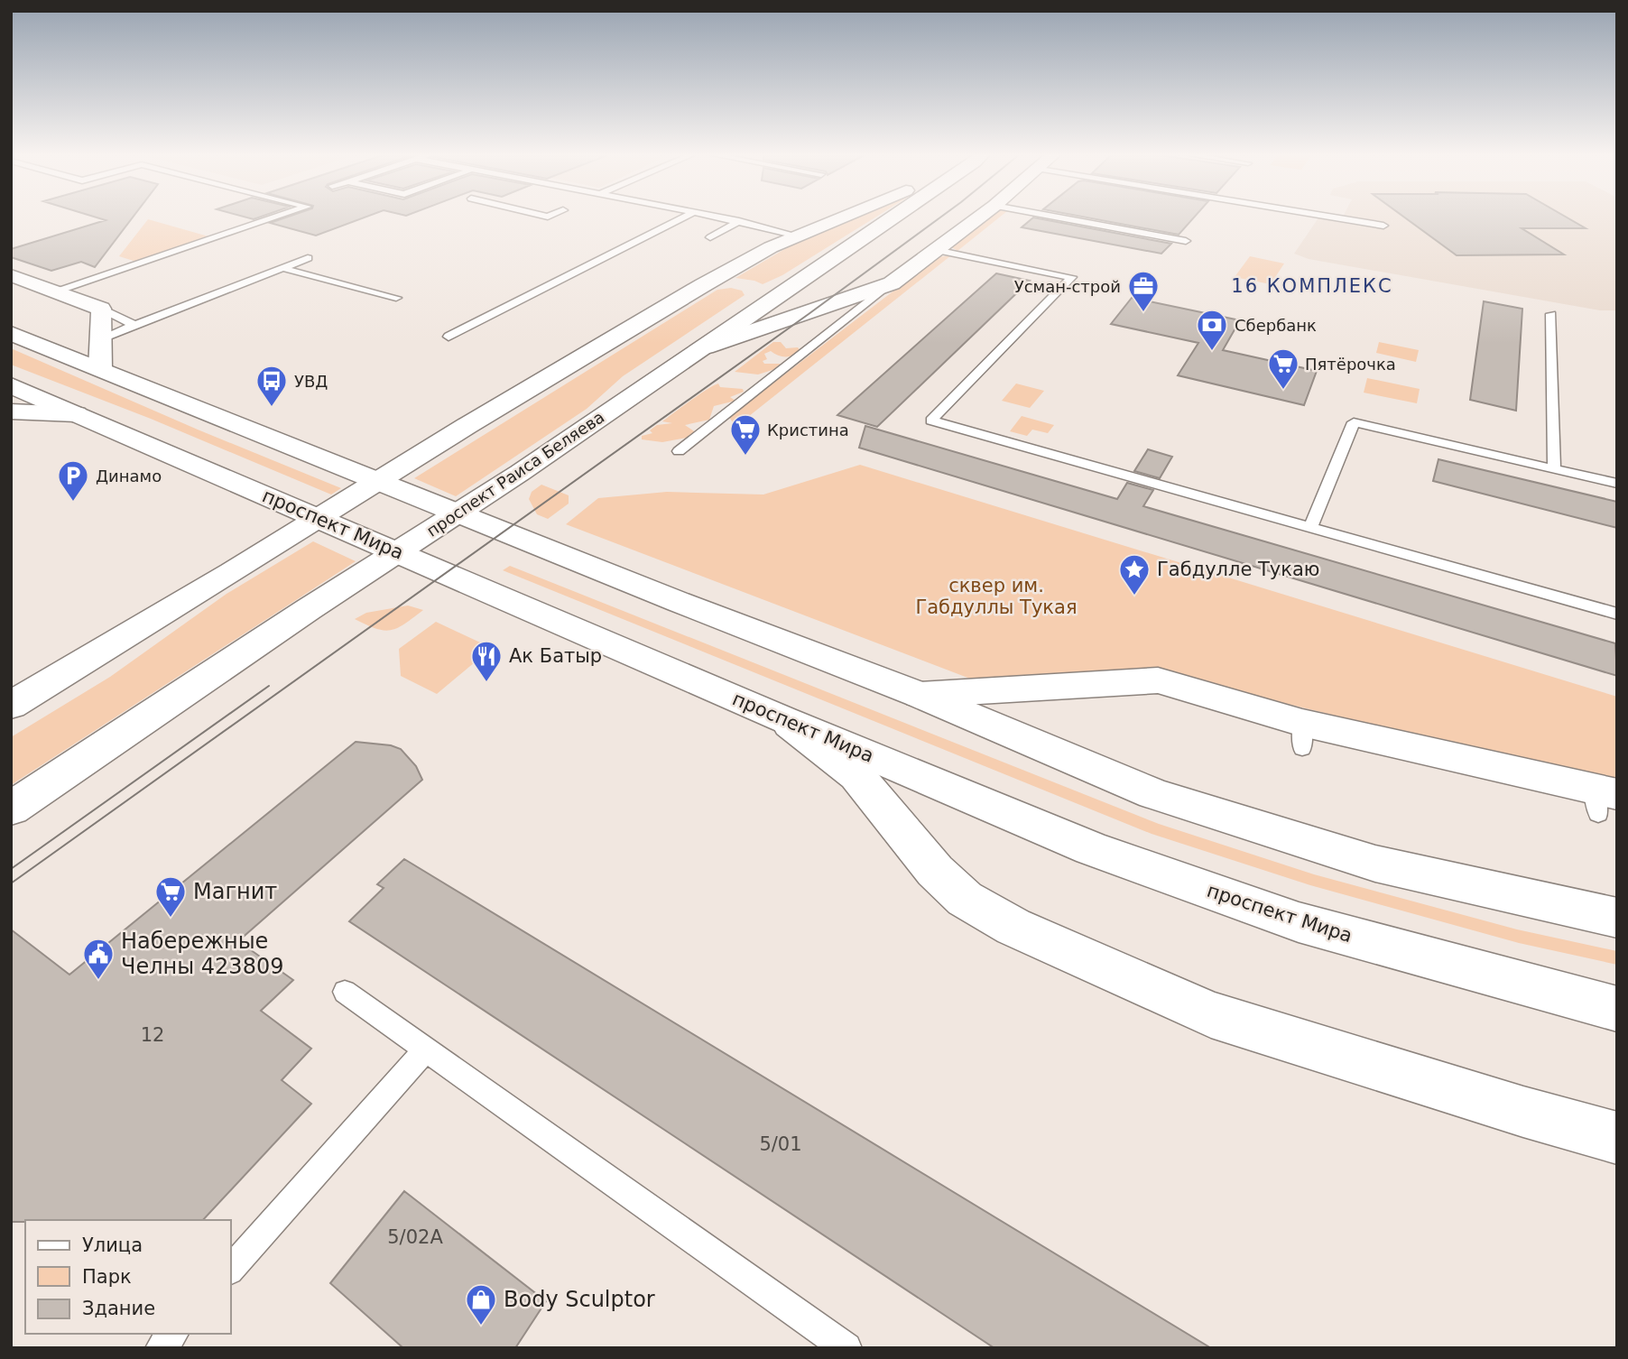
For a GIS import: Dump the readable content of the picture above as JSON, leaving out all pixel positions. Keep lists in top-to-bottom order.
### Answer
{
  "streets": {
    "street": ["проспект Раиса Беляева", "проспект Мира"]
  },
  "crossings": [
    ["проспект Раиса Беляева", "проспект Мира"]
  ],
  "districts": ["16 КОМПЛЕКС"],
  "parks": ["сквер им. Габдуллы Тукая"],
  "places": {
    "office": ["Усман-строй"],
    "bank": ["Сбербанк"],
    "supermarket": ["Пятёрочка", "Кристина", "Магнит"],
    "bus stop": ["УВД"],
    "parking": ["Динамо"],
    "place": ["Габдулле Тукаю"],
    "restaurant": ["Ак Батыр"],
    "public building": ["Набережные Челны 423809"],
    "shop": ["Body Sculptor"]
  },
  "house_numbers": ["12", "5/01", "5/02А"],
  "legend": ["Улица", "Парк", "Здание"]
}
